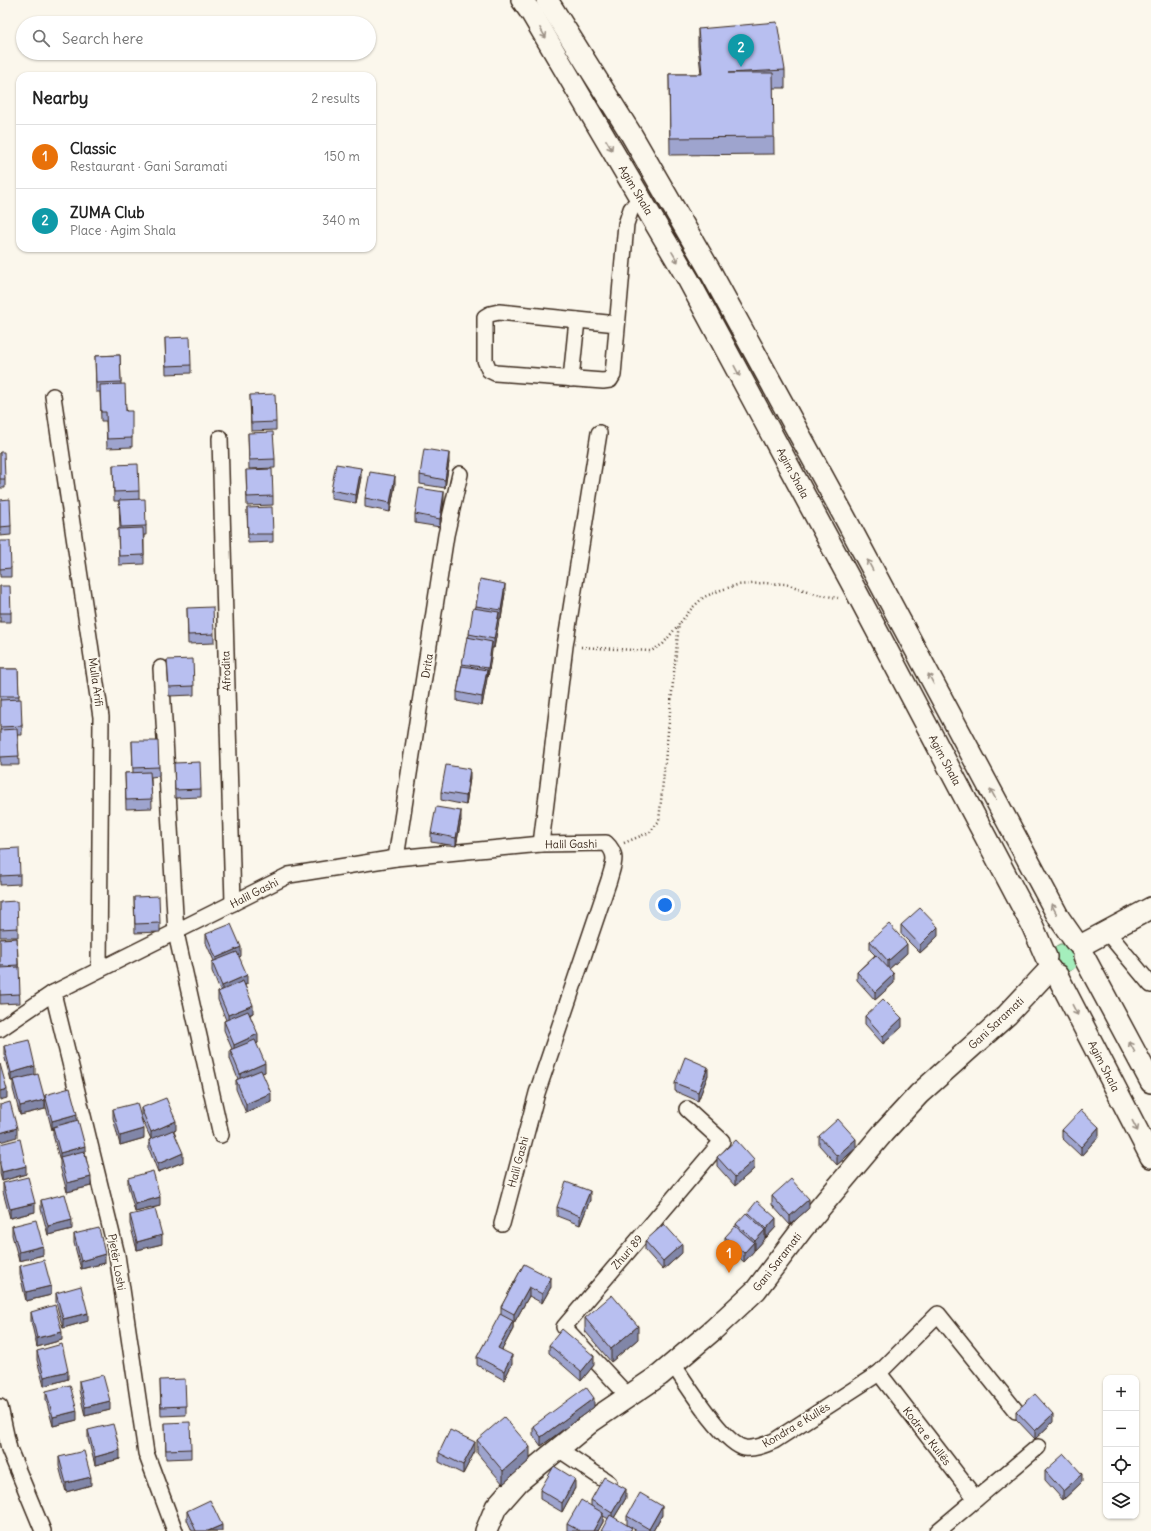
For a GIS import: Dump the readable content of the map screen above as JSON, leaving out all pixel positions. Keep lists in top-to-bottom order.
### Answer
{
  "streets": {
    "main road": ["Agim Shala", "Gani Saramati"],
    "street": [
      "Drita",
      "Afrodita",
      "Mulla Arifi",
      "Halil Gashi",
      "Zhuri 89",
      "Pjetër Loshi",
      "Kondra e Kullës",
      "Kodra e Kullës"
    ]
  },
  "crossings": [
    ["Agim Shala", "Gani Saramati"],
    ["Drita", "Halil Gashi"],
    ["Afrodita", "Halil Gashi"],
    ["Mulla Arifi", "Halil Gashi"],
    ["Halil Gashi", "Pjetër Loshi"],
    ["Gani Saramati", "Zhuri 89"],
    ["Gani Saramati", "Kondra e Kullës"],
    ["Kondra e Kullës", "Kodra e Kullës"]
  ],
  "page": {
    "search": "Search here",
    "pins": ["2", "1"],
    "heading": ["Nearby", "2 results"],
    "list": [
      {
        "mark": "1",
        "name": "Classic",
        "note": "Restaurant · Gani Saramati",
        "value": "150 m"
      },
      {
        "mark": "2",
        "name": "ZUMA Club",
        "note": "Place · Agim Shala",
        "value": "340 m"
      }
    ],
    "map_buttons": ["+", "−"]
  }
}
